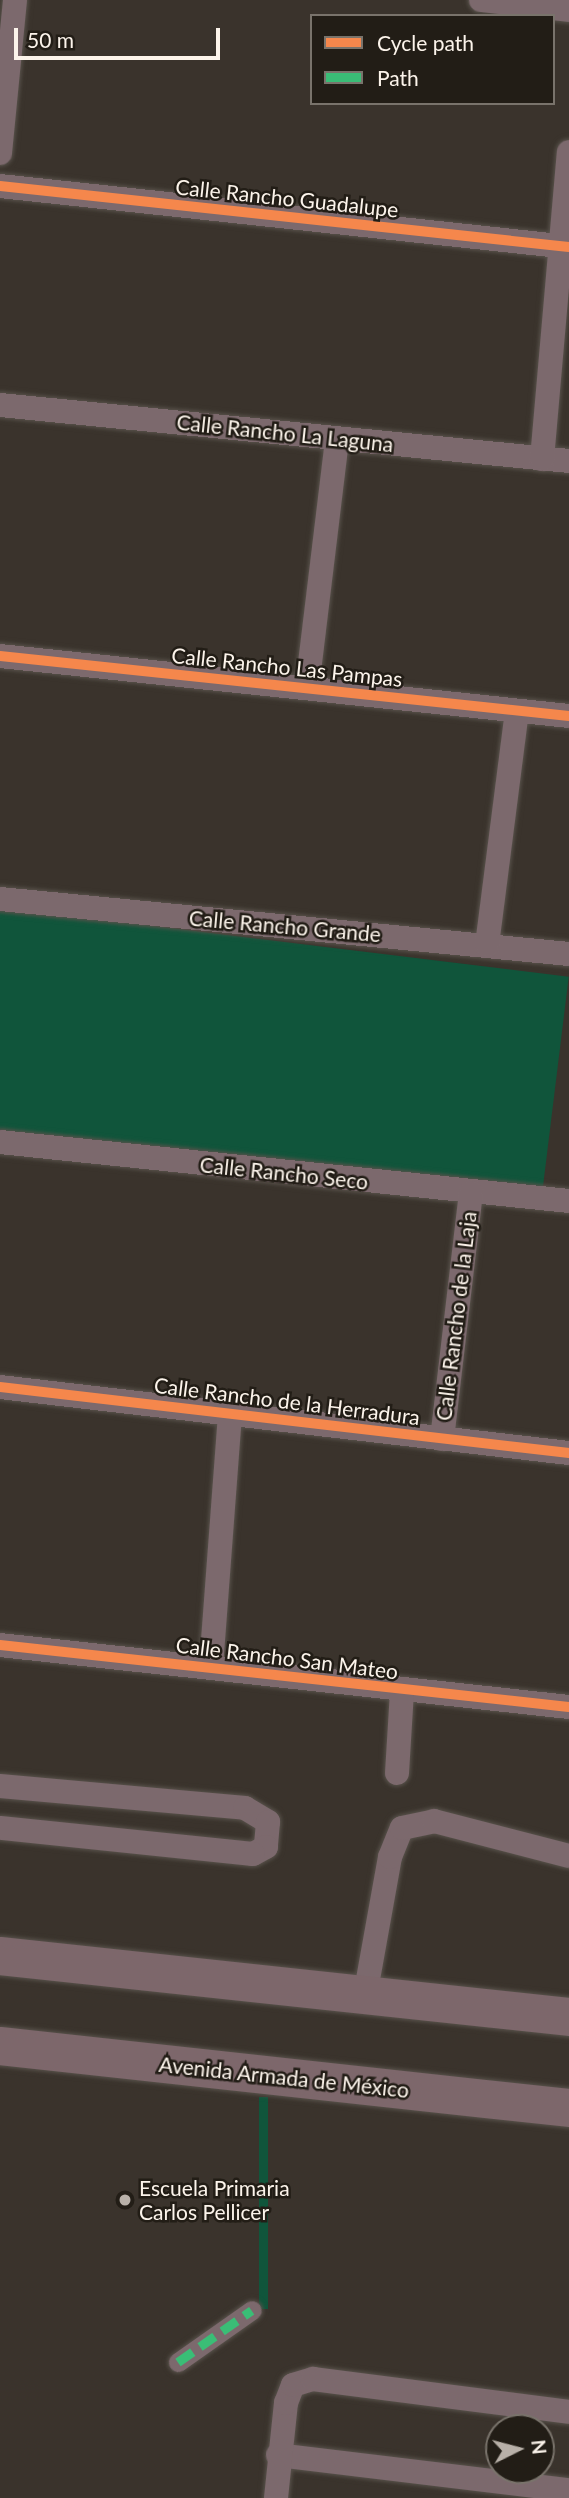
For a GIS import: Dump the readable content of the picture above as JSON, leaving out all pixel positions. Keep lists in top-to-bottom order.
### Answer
{
  "streets": {
    "main road": ["Avenida Armada de México"],
    "street": [
      "Calle Rancho Guadalupe",
      "Calle Rancho La Laguna",
      "Calle Rancho Las Pampas",
      "Calle Rancho Grande",
      "Calle Rancho Seco",
      "Calle Rancho de la Laja",
      "Calle Rancho de la Herradura",
      "Calle Rancho San Mateo"
    ]
  },
  "crossings": [
    ["Calle Rancho Seco", "Calle Rancho de la Laja"],
    ["Calle Rancho de la Laja", "Calle Rancho de la Herradura"]
  ],
  "places": ["Escuela Primaria Carlos Pellicer"],
  "legend": ["Cycle path", "Path"],
  "scale_bar": "50 m",
  "north": "right"
}
